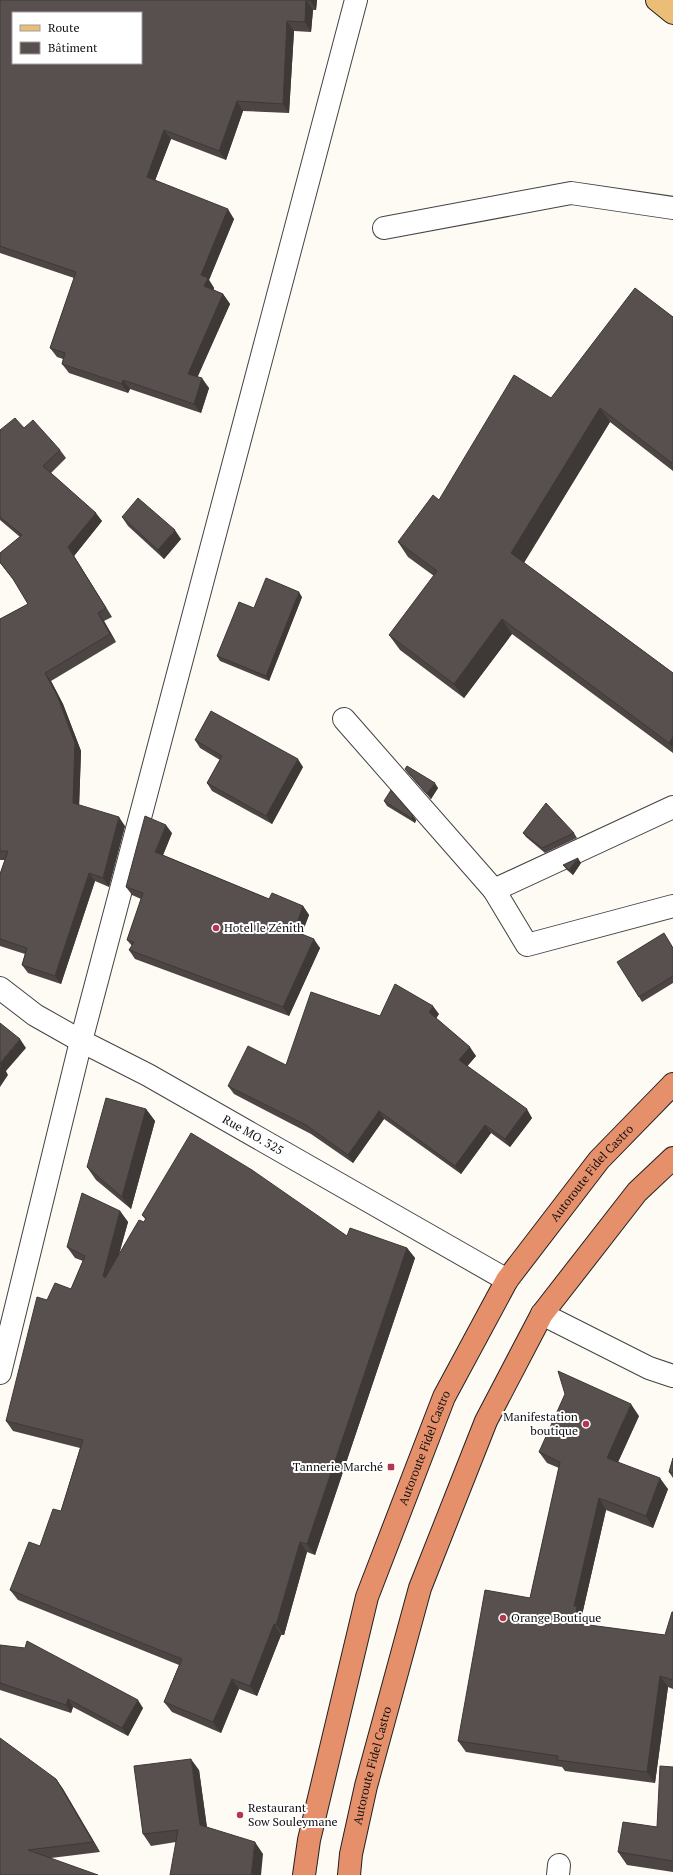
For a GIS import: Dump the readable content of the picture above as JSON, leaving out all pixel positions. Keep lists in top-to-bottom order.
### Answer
{
  "streets": {
    "highway": ["Autoroute Fidel Castro"],
    "street": ["Rue MO. 325"]
  },
  "crossings": [
    ["Rue MO. 325", "Autoroute Fidel Castro"]
  ],
  "places": {
    "other": [
      "Hotel le Zénith",
      "Manifestation boutique",
      "Orange Boutique",
      "Restaurant Sow Souleymane"
    ],
    "transit": ["Tannerie Marché"]
  },
  "legend": ["Route", "Bâtiment"]
}
